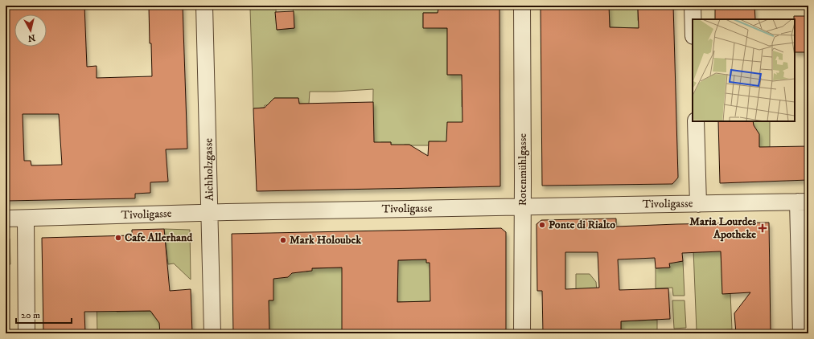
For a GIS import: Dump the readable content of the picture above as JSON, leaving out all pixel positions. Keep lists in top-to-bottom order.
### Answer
{
  "streets": {
    "street": ["Aichholzgasse", "Rotenmühlgasse", "Tivoligasse"]
  },
  "crossings": [
    ["Aichholzgasse", "Tivoligasse"],
    ["Rotenmühlgasse", "Tivoligasse"]
  ],
  "places": {
    "other": ["Ponte di Rialto", "Cafe Allerhand", "Mark Holoubek"],
    "health": ["Maria Lourdes Apotheke"]
  },
  "scale_bar": "20 m",
  "north": "bottom"
}
